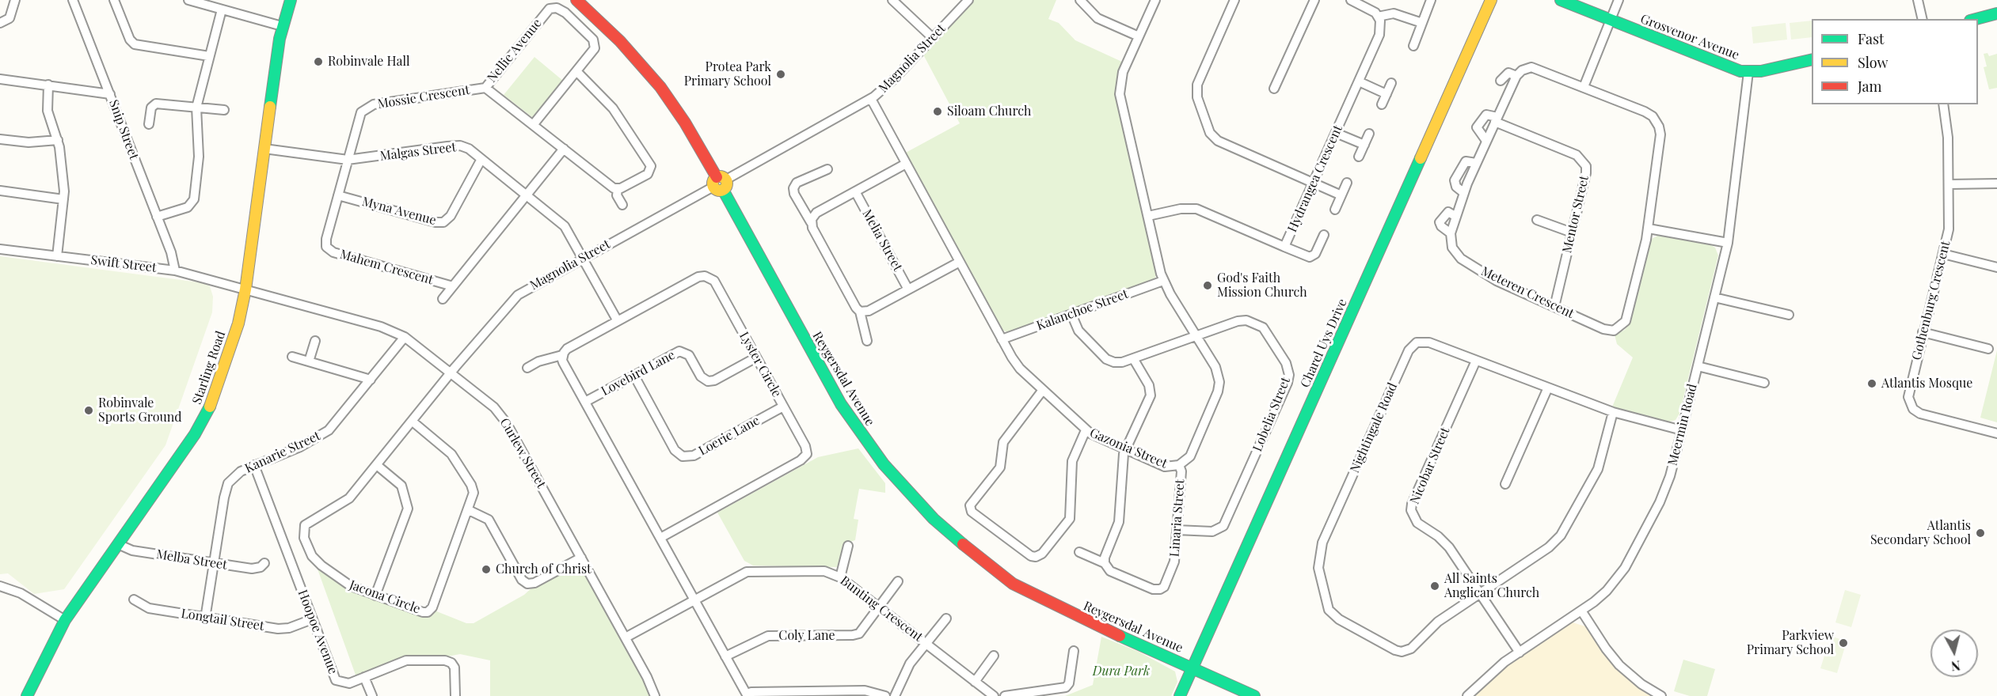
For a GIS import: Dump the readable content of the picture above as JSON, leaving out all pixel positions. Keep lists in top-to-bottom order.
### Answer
{
  "streets": {
    "main road": [
      "Grosvenor Avenue",
      "Charel Uys Drive",
      "Starling Road",
      "Reygersdal Avenue"
    ],
    "street": [
      "Nellie Avenue",
      "Magnolia Street",
      "Mossie Crescent",
      "Snip Street",
      "Malgas Street",
      "Hydrangea Crescent",
      "Myna Avenue",
      "Mentor Street",
      "Melia Street",
      "Swift Street",
      "Mahem Crescent",
      "Meteren Crescent",
      "Gothenburg Crescent",
      "Kalanchoe Street",
      "Lyster Circle",
      "Lovebird Lane",
      "Lobelia Street",
      "Meermin Road",
      "Nightingale Road",
      "Loerie Lane",
      "Gazonia Street",
      "Kanarie Street",
      "Curlew Street",
      "Nicobar Street",
      "Linaria Street",
      "Melba Street",
      "Jacona Circle",
      "Bunting Crescent",
      "Longtail Street",
      "Hoopoe Avenue",
      "Coly Lane"
    ]
  },
  "crossings": [
    ["Grosvenor Avenue", "Meermin Road"],
    ["Nellie Avenue", "Mossie Crescent"],
    ["Magnolia Street", "Malgas Street"],
    ["Magnolia Street", "Reygersdal Avenue"],
    ["Magnolia Street", "Gazonia Street"],
    ["Magnolia Street", "Curlew Street"],
    ["Magnolia Street", "Jacona Circle"],
    ["Mossie Crescent", "Malgas Street"],
    ["Mossie Crescent", "Mahem Crescent"],
    ["Snip Street", "Swift Street"],
    ["Malgas Street", "Myna Avenue"],
    ["Malgas Street", "Mahem Crescent"],
    ["Malgas Street", "Lyster Circle"],
    ["Malgas Street", "Starling Road"],
    ["Hydrangea Crescent", "Gazonia Street"],
    ["Myna Avenue", "Mahem Crescent"],
    ["Mentor Street", "Meteren Crescent"],
    ["Swift Street", "Starling Road"],
    ["Swift Street", "Curlew Street"],
    ["Kalanchoe Street", "Gazonia Street"],
    ["Charel Uys Drive", "Reygersdal Avenue"],
    ["Lyster Circle", "Lovebird Lane"],
    ["Lyster Circle", "Loerie Lane"],
    ["Starling Road", "Curlew Street"],
    ["Starling Road", "Melba Street"],
    ["Lovebird Lane", "Loerie Lane"],
    ["Lobelia Street", "Gazonia Street"],
    ["Lobelia Street", "Linaria Street"],
    ["Meermin Road", "Nightingale Road"],
    ["Meermin Road", "Nicobar Street"],
    ["Nightingale Road", "Nicobar Street"],
    ["Gazonia Street", "Linaria Street"],
    ["Kanarie Street", "Curlew Street"],
    ["Kanarie Street", "Melba Street"],
    ["Kanarie Street", "Longtail Street"],
    ["Kanarie Street", "Hoopoe Avenue"],
    ["Curlew Street", "Jacona Circle"],
    ["Curlew Street", "Bunting Crescent"],
    ["Bunting Crescent", "Coly Lane"],
    ["Longtail Street", "Hoopoe Avenue"]
  ],
  "parks": ["Dura Park"],
  "places": [
    "Robinvale Hall",
    "Protea Park Primary School",
    "Siloam Church",
    "God's Faith Mission Church",
    "Atlantis Mosque",
    "Robinvale Sports Ground",
    "Atlantis Secondary School",
    "Church of Christ",
    "All Saints Anglican Church",
    "Parkview Primary School"
  ],
  "legend": ["Fast", "Slow", "Jam"],
  "north": "bottom"
}
